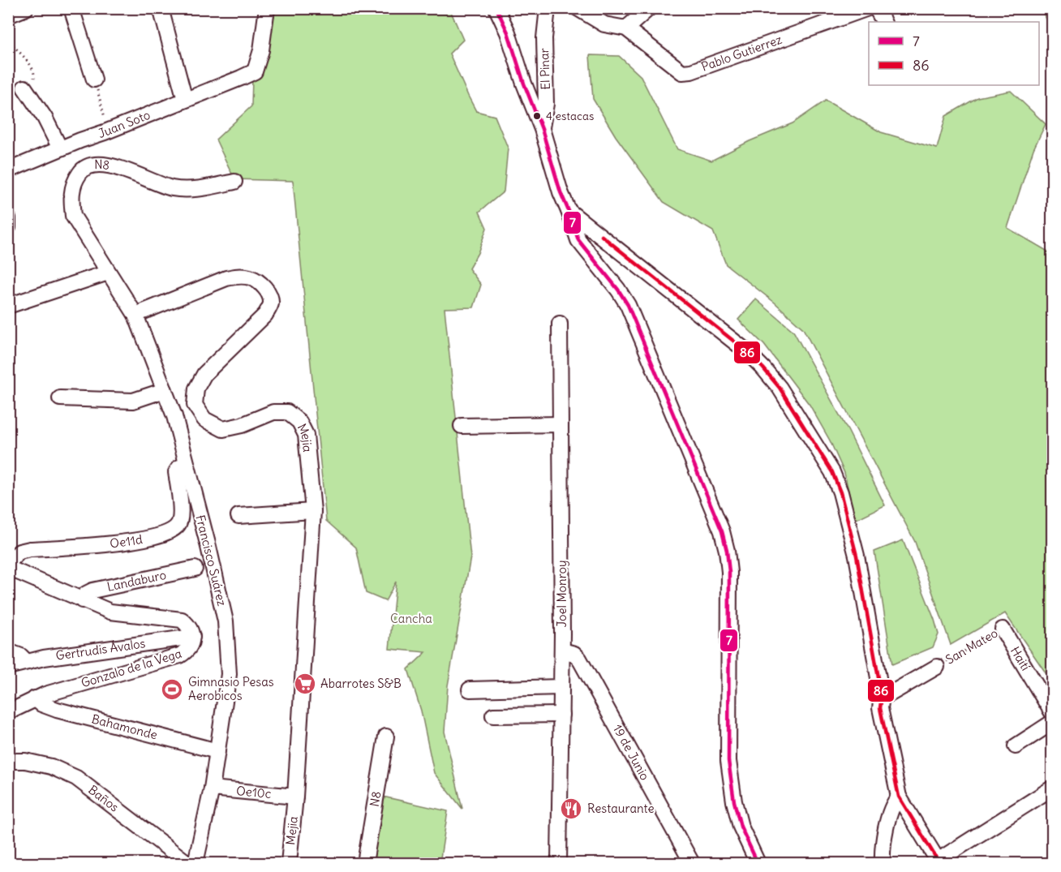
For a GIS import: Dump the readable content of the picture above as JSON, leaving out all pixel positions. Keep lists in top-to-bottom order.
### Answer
{
  "streets": {
    "street": [
      "Pablo Gutierrez",
      "El Pinar",
      "Juan Soto",
      "N8",
      "Mejia",
      "Oe11d",
      "Francisco Suárez",
      "Landaburo",
      "Joel Monroy",
      "San Mateo",
      "Gertrudis Ávalos",
      "Haití",
      "Gonzalo de la Vega",
      "Bahamonde",
      "19 de Junio",
      "Oe10c",
      "Baños"
    ]
  },
  "crossings": [
    ["N8", "Francisco Suárez"],
    ["Mejia", "Francisco Suárez"],
    ["Mejia", "Oe10c"],
    ["Oe11d", "Francisco Suárez"],
    ["Francisco Suárez", "Bahamonde"],
    ["Francisco Suárez", "Oe10c"],
    ["Landaburo", "Gonzalo de la Vega"],
    ["Joel Monroy", "19 de Junio"],
    ["San Mateo", "Haití"],
    ["Gertrudis Ávalos", "Gonzalo de la Vega"],
    ["Gonzalo de la Vega", "Bahamonde"]
  ],
  "parks": ["Cancha"],
  "places": {
    "other": ["4 estacas"],
    "supermarket": ["Abarrotes S&B"],
    "sports": ["Gimnasio Pesas Aerobicos"],
    "restaurant": ["Restaurante"]
  },
  "lines": ["transit line 7", "transit line 86"],
  "legend": ["7", "86"]
}
